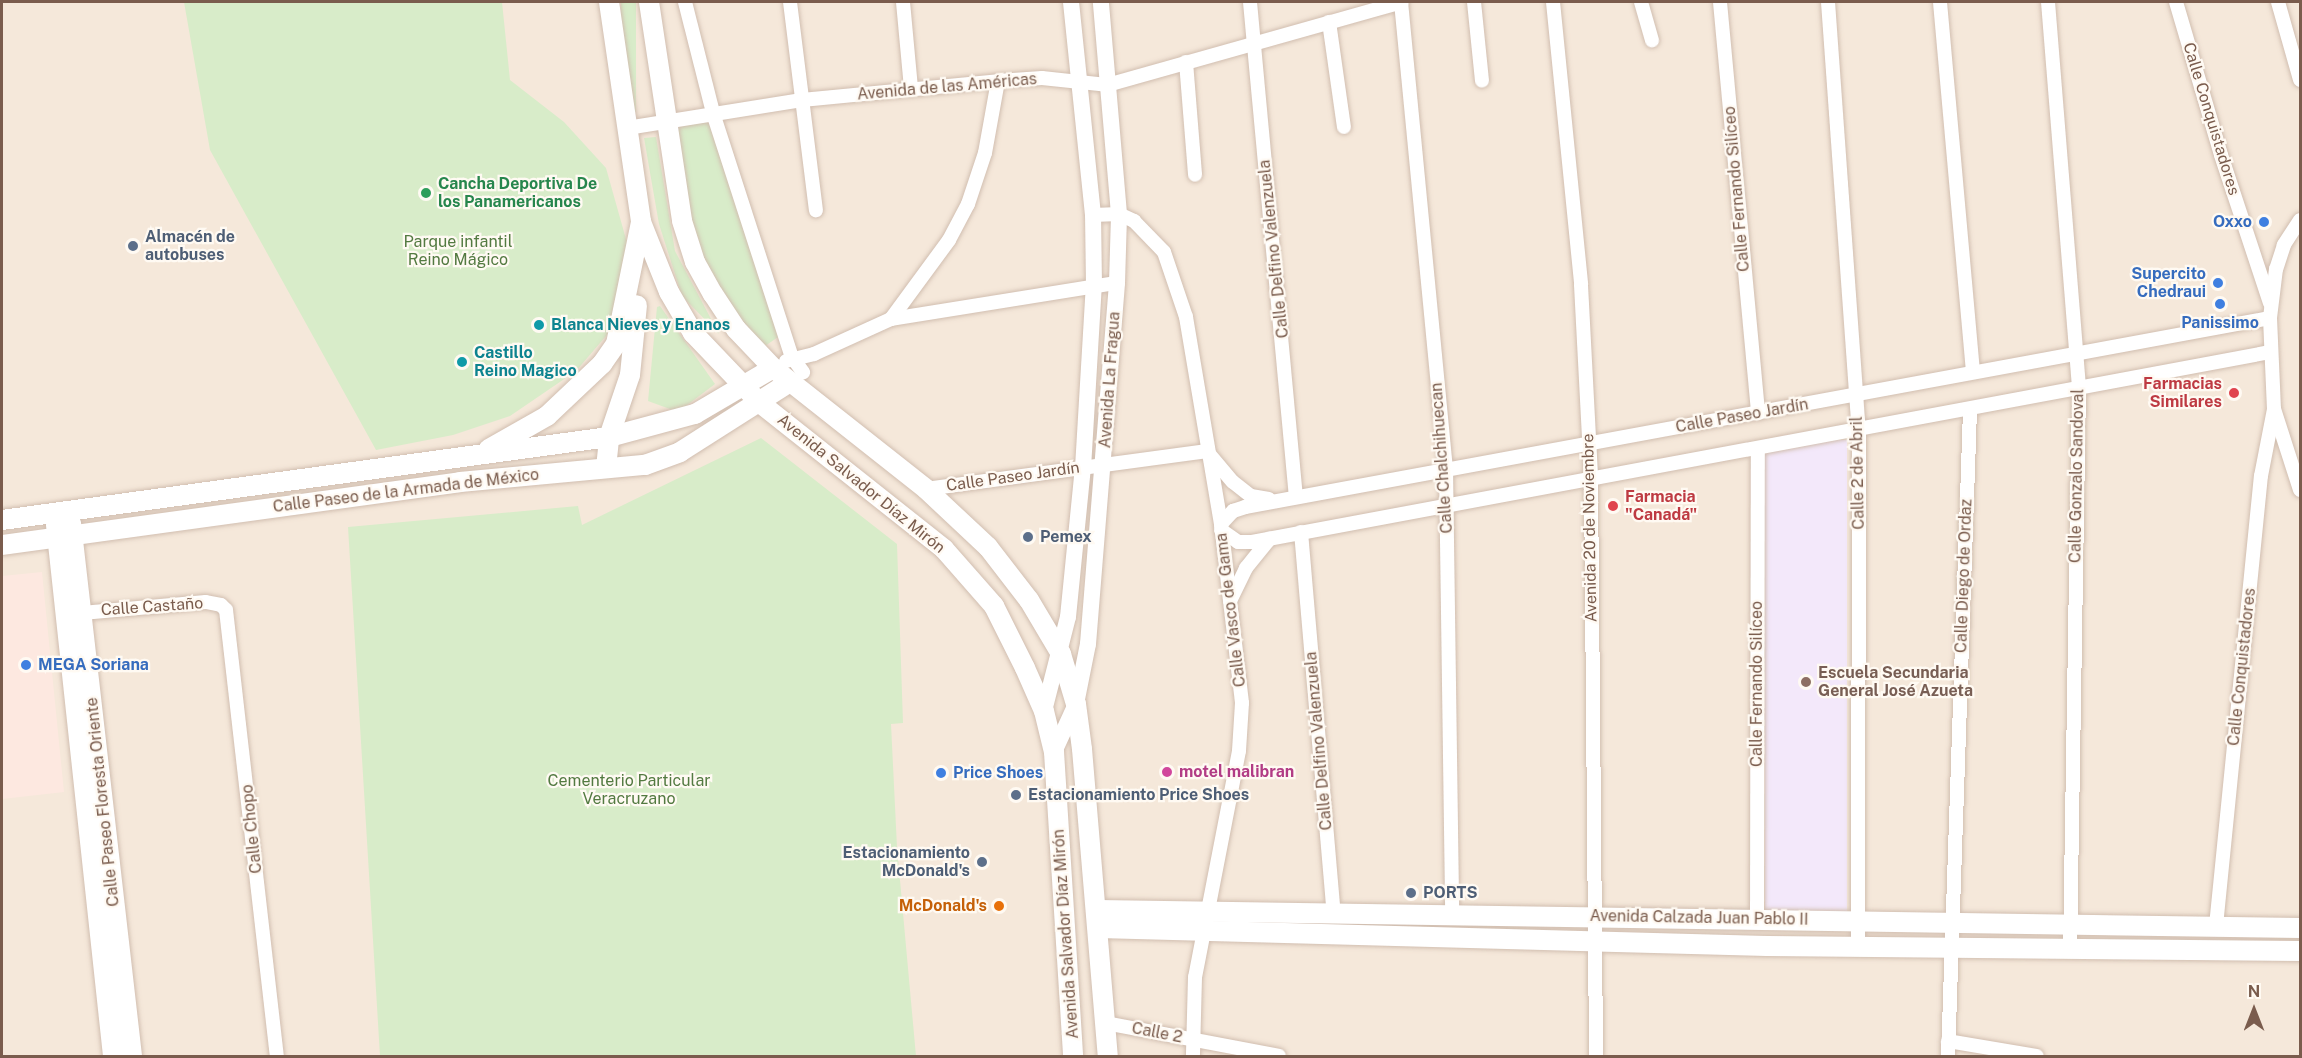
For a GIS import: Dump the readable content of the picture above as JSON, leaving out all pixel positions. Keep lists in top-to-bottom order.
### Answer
{
  "streets": {
    "main road": [
      "Avenida Salvador Díaz Mirón",
      "Calle Paseo de la Armada de México",
      "Calle Paseo Floresta Oriente",
      "Avenida Calzada Juan Pablo II"
    ],
    "street": [
      "Avenida de las Américas",
      "Calle Conquistadores",
      "Calle Fernando Silíceo",
      "Calle Delfino Valenzuela",
      "Avenida La Fragua",
      "Calle Paseo Jardín",
      "Calle Chalchihuecan",
      "Calle 2 de Abril",
      "Calle Gonzalo Sandoval",
      "Avenida 20 de Noviembre",
      "Calle Diego de Ordaz",
      "Calle Castaño",
      "Calle Vasco de Gama",
      "Calle Chopo",
      "Calle 2"
    ]
  },
  "crossings": [
    ["Avenida de las Américas", "Calle Delfino Valenzuela"],
    ["Avenida de las Américas", "Avenida La Fragua"],
    ["Avenida de las Américas", "Calle Chalchihuecan"],
    ["Avenida de las Américas", "Avenida Salvador Díaz Mirón"],
    ["Calle Conquistadores", "Avenida Calzada Juan Pablo II"],
    ["Calle Fernando Silíceo", "Calle Paseo Jardín"],
    ["Calle Fernando Silíceo", "Avenida Calzada Juan Pablo II"],
    ["Calle Delfino Valenzuela", "Calle Paseo Jardín"],
    ["Calle Delfino Valenzuela", "Avenida Calzada Juan Pablo II"],
    ["Avenida La Fragua", "Calle Paseo Jardín"],
    ["Avenida La Fragua", "Avenida Salvador Díaz Mirón"],
    ["Avenida La Fragua", "Calle Vasco de Gama"],
    ["Calle Paseo Jardín", "Calle Chalchihuecan"],
    ["Calle Paseo Jardín", "Calle 2 de Abril"],
    ["Calle Paseo Jardín", "Calle Gonzalo Sandoval"],
    ["Calle Paseo Jardín", "Avenida Salvador Díaz Mirón"],
    ["Calle Paseo Jardín", "Avenida 20 de Noviembre"],
    ["Calle Paseo Jardín", "Calle Vasco de Gama"],
    ["Calle Chalchihuecan", "Avenida Calzada Juan Pablo II"],
    ["Calle 2 de Abril", "Avenida Calzada Juan Pablo II"],
    ["Calle Gonzalo Sandoval", "Avenida Calzada Juan Pablo II"],
    ["Avenida Salvador Díaz Mirón", "Calle Paseo de la Armada de México"],
    ["Avenida Salvador Díaz Mirón", "Avenida Calzada Juan Pablo II"],
    ["Avenida Salvador Díaz Mirón", "Calle 2"],
    ["Calle Paseo de la Armada de México", "Calle Paseo Floresta Oriente"],
    ["Avenida 20 de Noviembre", "Avenida Calzada Juan Pablo II"],
    ["Calle Diego de Ordaz", "Avenida Calzada Juan Pablo II"],
    ["Calle Castaño", "Calle Paseo Floresta Oriente"],
    ["Calle Castaño", "Calle Chopo"],
    ["Calle Vasco de Gama", "Avenida Calzada Juan Pablo II"],
    ["Calle Vasco de Gama", "Calle 2"]
  ],
  "parks": ["Parque infantil Reino Mágico", "Cementerio Particular Veracruzano"],
  "places": [
    "Cancha Deportiva De los Panamericanos",
    "Oxxo",
    "Almacén de autobuses",
    "Supercito Chedraui",
    "Panissimo",
    "Blanca Nieves y Enanos",
    "Castillo Reino Magico",
    "Farmacias Similares",
    "Farmacia \"Canadá\"",
    "Pemex",
    "MEGA Soriana",
    "Escuela Secundaria General José Azueta",
    "motel malibran",
    "Price Shoes",
    "Estacionamiento Price Shoes",
    "Estacionamiento McDonald's",
    "PORTS",
    "McDonald's"
  ],
  "north": "top"
}
